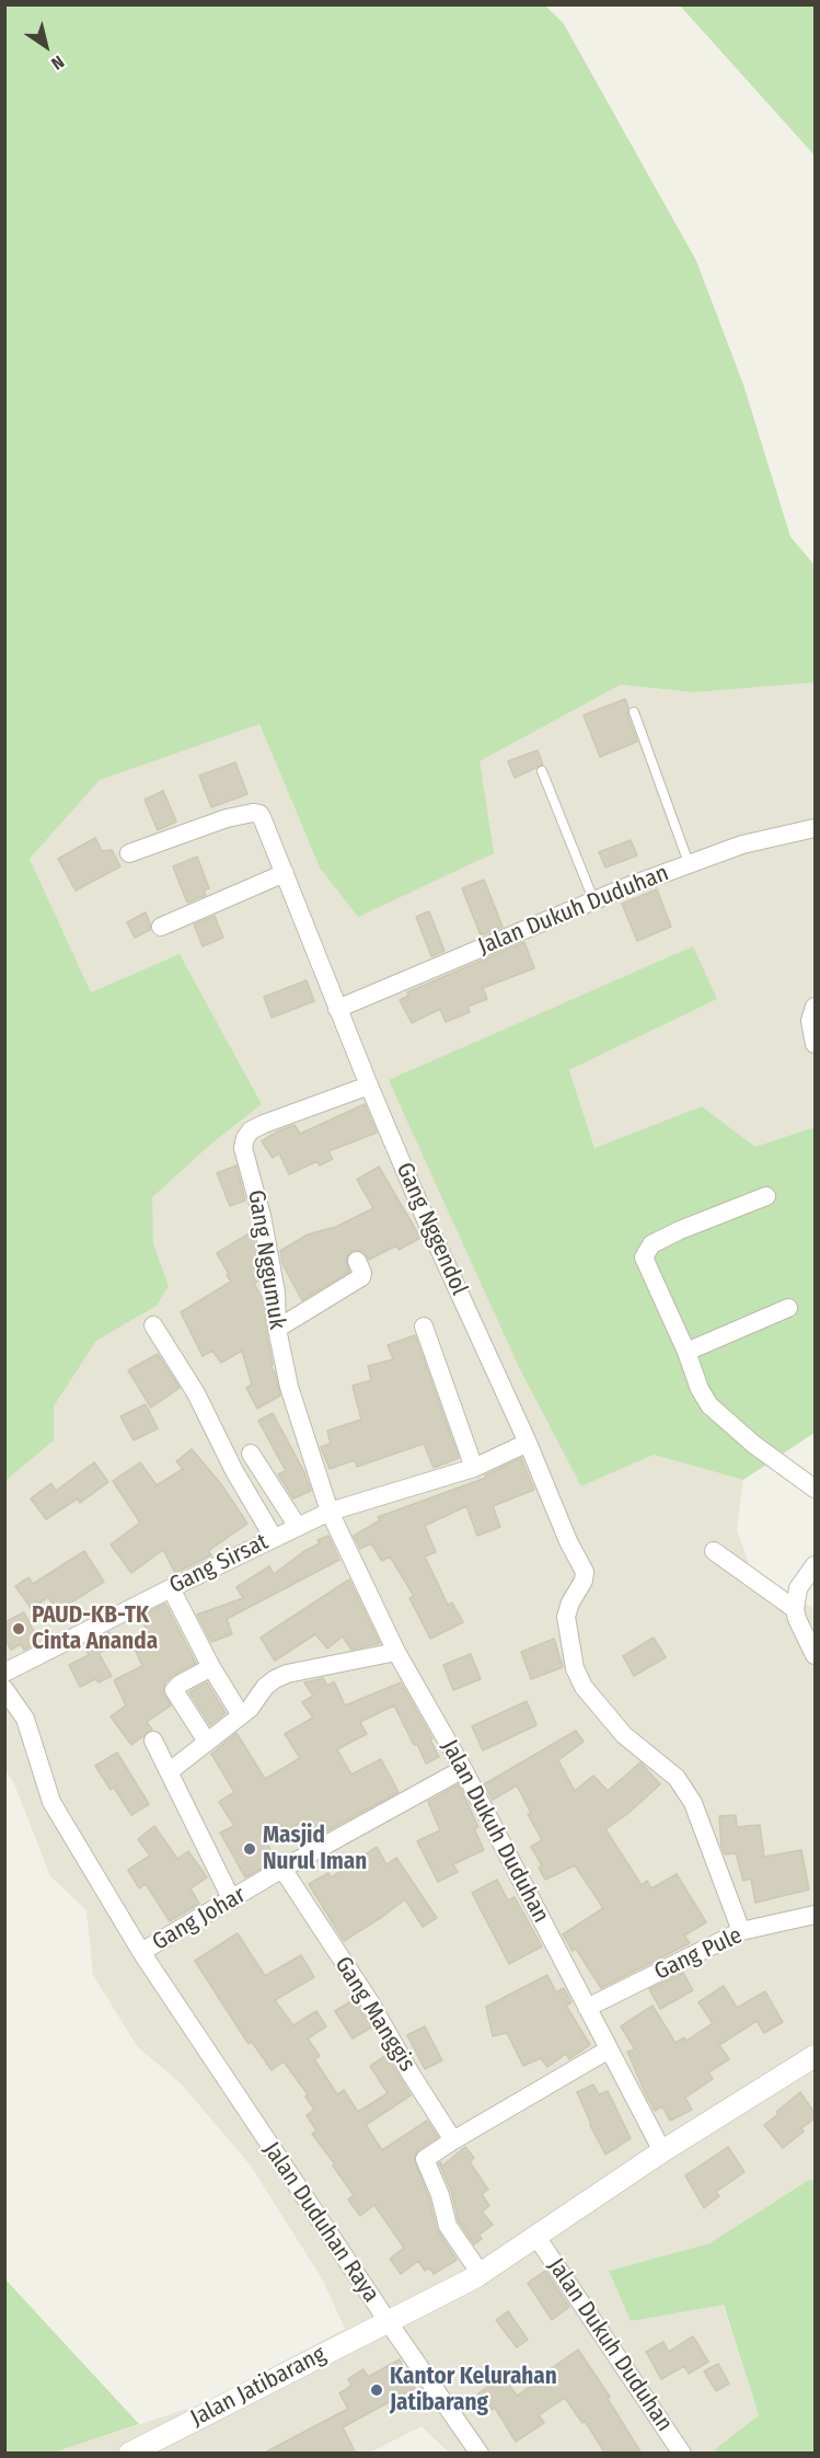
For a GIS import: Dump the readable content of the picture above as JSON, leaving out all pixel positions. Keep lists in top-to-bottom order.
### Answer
{
  "streets": {
    "street": [
      "Jalan Dukuh Duduhan",
      "Gang Nggendol",
      "Gang Nggumuk",
      "Gang Sirsat",
      "Gang Johar",
      "Gang Pule",
      "Gang Manggis",
      "Jalan Duduhan Raya",
      "Jalan Jatibarang"
    ]
  },
  "crossings": [
    ["Jalan Dukuh Duduhan", "Gang Nggendol"],
    ["Jalan Dukuh Duduhan", "Gang Nggumuk"],
    ["Jalan Dukuh Duduhan", "Gang Sirsat"],
    ["Jalan Dukuh Duduhan", "Gang Johar"],
    ["Jalan Dukuh Duduhan", "Gang Pule"],
    ["Jalan Dukuh Duduhan", "Jalan Duduhan Raya"],
    ["Gang Nggendol", "Gang Nggumuk"],
    ["Gang Nggendol", "Gang Pule"],
    ["Gang Nggumuk", "Gang Sirsat"],
    ["Gang Johar", "Gang Manggis"],
    ["Gang Johar", "Jalan Duduhan Raya"],
    ["Jalan Duduhan Raya", "Jalan Jatibarang"]
  ],
  "places": ["PAUD-KB-TK Cinta Ananda", "Masjid Nurul Iman", "Kantor Kelurahan Jatibarang"],
  "north": "bottom right"
}
